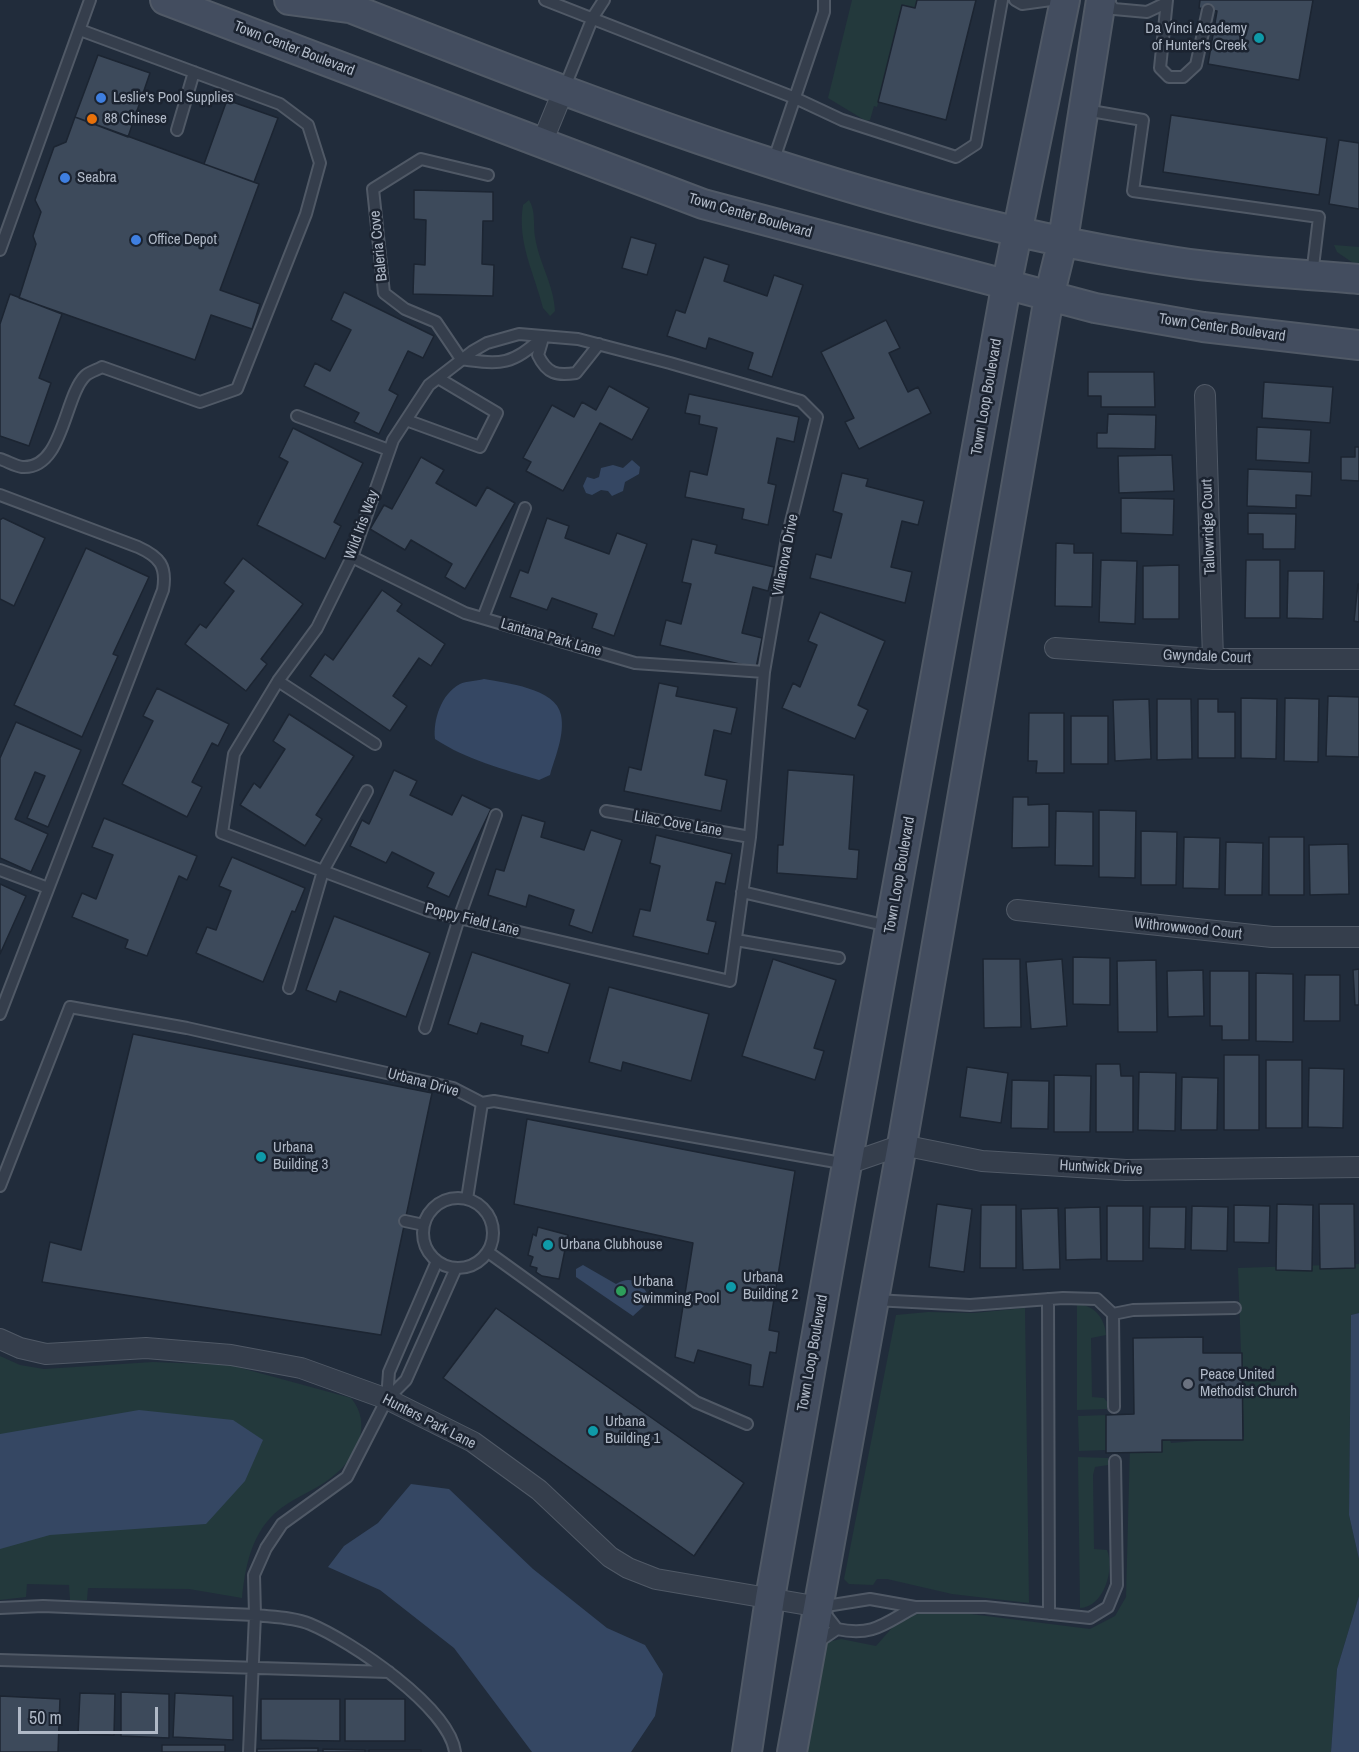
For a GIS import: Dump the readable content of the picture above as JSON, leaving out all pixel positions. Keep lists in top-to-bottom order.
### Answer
{
  "streets": {
    "street": [
      "Town Center Boulevard",
      "Town Loop Boulevard",
      "Tallowridge Court",
      "Gwyndale Court",
      "Withrowwood Court",
      "Huntwick Drive",
      "Hunters Park Lane"
    ],
    "lane": [
      "Baleria Cove",
      "Wild Iris Way",
      "Villanova Drive",
      "Lantana Park Lane",
      "Lilac Cove Lane",
      "Poppy Field Lane",
      "Urbana Drive"
    ]
  },
  "crossings": [
    ["Town Center Boulevard", "Town Loop Boulevard"],
    ["Baleria Cove", "Wild Iris Way"],
    ["Town Loop Boulevard", "Urbana Drive"],
    ["Town Loop Boulevard", "Hunters Park Lane"],
    ["Wild Iris Way", "Villanova Drive"],
    ["Wild Iris Way", "Lantana Park Lane"],
    ["Wild Iris Way", "Poppy Field Lane"],
    ["Tallowridge Court", "Gwyndale Court"],
    ["Villanova Drive", "Lantana Park Lane"],
    ["Villanova Drive", "Lilac Cove Lane"],
    ["Villanova Drive", "Poppy Field Lane"]
  ],
  "places": [
    "Da Vinci Academy of Hunter's Creek",
    "Leslie's Pool Supplies",
    "88 Chinese",
    "Seabra",
    "Office Depot",
    "Urbana Building 3",
    "Urbana Clubhouse",
    "Urbana Building 2",
    "Urbana Swimming Pool",
    "Peace United Methodist Church",
    "Urbana Building 1"
  ],
  "scale_bar": "50 m"
}
